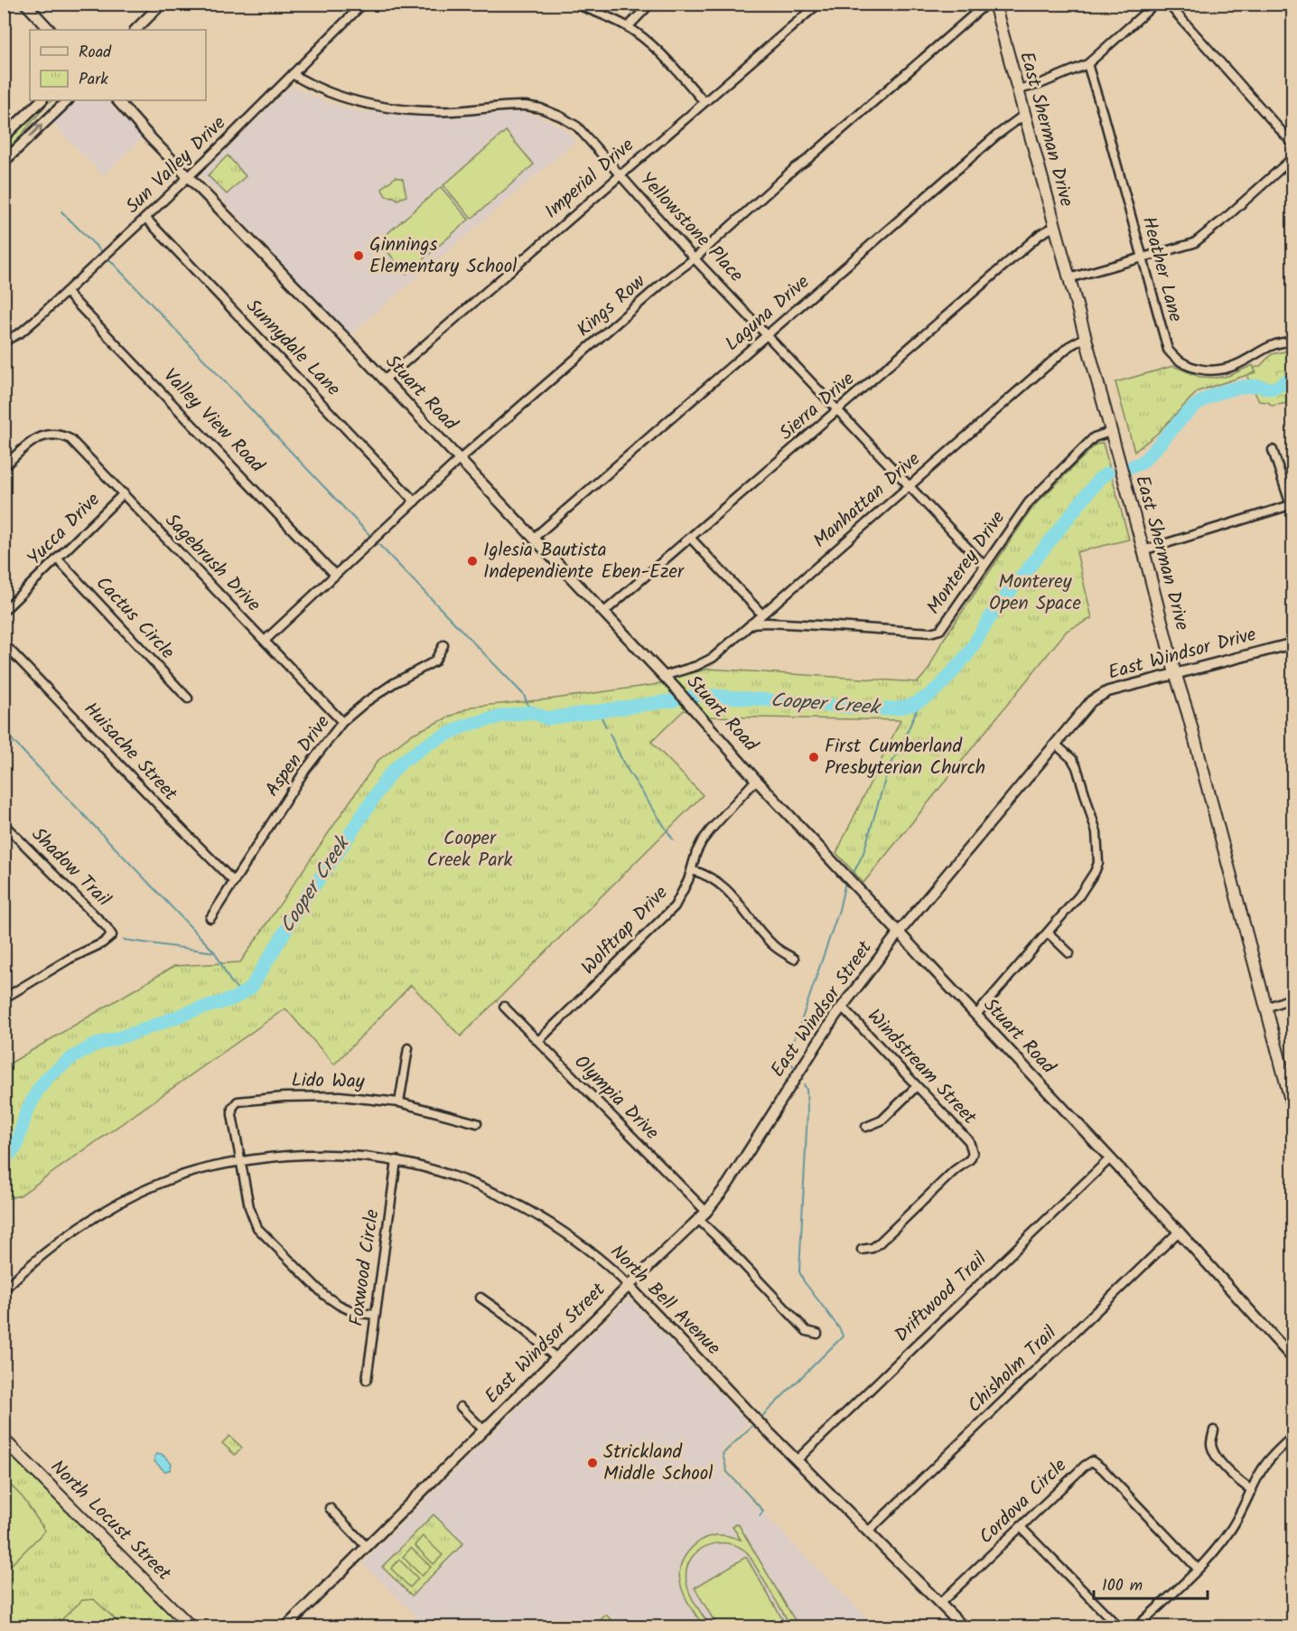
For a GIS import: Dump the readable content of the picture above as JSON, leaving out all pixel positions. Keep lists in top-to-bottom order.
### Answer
{
  "streets": {
    "main road": ["East Sherman Drive", "North Locust Street"],
    "street": [
      "Sun Valley Drive",
      "Imperial Drive",
      "Yellowstone Place",
      "Heather Lane",
      "Kings Row",
      "Laguna Drive",
      "Sunnydale Lane",
      "Stuart Road",
      "Sierra Drive",
      "Valley View Road",
      "Manhattan Drive",
      "Yucca Drive",
      "Sagebrush Drive",
      "Monterey Drive",
      "Cactus Circle",
      "East Windsor Drive",
      "Huisache Street",
      "Aspen Drive",
      "Shadow Trail",
      "Wolftrap Drive",
      "East Windsor Street",
      "Windstream Street",
      "Lido Way",
      "Olympia Drive",
      "Foxwood Circle",
      "Driftwood Trail",
      "North Bell Avenue",
      "Chisholm Trail",
      "Cordova Circle"
    ]
  },
  "crossings": [
    ["East Sherman Drive", "Laguna Drive"],
    ["East Sherman Drive", "Sierra Drive"],
    ["East Sherman Drive", "Manhattan Drive"],
    ["East Sherman Drive", "Monterey Drive"],
    ["East Sherman Drive", "East Windsor Drive"],
    ["Sun Valley Drive", "Yellowstone Place"],
    ["Sun Valley Drive", "Sunnydale Lane"],
    ["Sun Valley Drive", "Stuart Road"],
    ["Sun Valley Drive", "Valley View Road"],
    ["Imperial Drive", "Yellowstone Place"],
    ["Imperial Drive", "Stuart Road"],
    ["Yellowstone Place", "Kings Row"],
    ["Yellowstone Place", "Laguna Drive"],
    ["Yellowstone Place", "Sierra Drive"],
    ["Yellowstone Place", "Manhattan Drive"],
    ["Yellowstone Place", "Monterey Drive"],
    ["Kings Row", "Sunnydale Lane"],
    ["Kings Row", "Stuart Road"],
    ["Kings Row", "Valley View Road"],
    ["Kings Row", "Sagebrush Drive"],
    ["Laguna Drive", "Stuart Road"],
    ["Stuart Road", "Sierra Drive"],
    ["Stuart Road", "Manhattan Drive"],
    ["Stuart Road", "East Windsor Drive"],
    ["Stuart Road", "Wolftrap Drive"],
    ["Stuart Road", "East Windsor Street"],
    ["Stuart Road", "Driftwood Trail"],
    ["Stuart Road", "Chisholm Trail"],
    ["Manhattan Drive", "Monterey Drive"],
    ["Yucca Drive", "Sagebrush Drive"],
    ["Yucca Drive", "Cactus Circle"],
    ["Sagebrush Drive", "Aspen Drive"],
    ["East Windsor Drive", "East Windsor Street"],
    ["Huisache Street", "Aspen Drive"],
    ["Wolftrap Drive", "Olympia Drive"],
    ["East Windsor Street", "Windstream Street"],
    ["East Windsor Street", "Olympia Drive"],
    ["East Windsor Street", "North Bell Avenue"],
    ["Lido Way", "North Bell Avenue"],
    ["Foxwood Circle", "North Bell Avenue"],
    ["Driftwood Trail", "North Bell Avenue"],
    ["North Bell Avenue", "Chisholm Trail"],
    ["North Bell Avenue", "Cordova Circle"]
  ],
  "water": ["Cooper Creek"],
  "parks": ["Monterey Open Space", "Cooper Creek Park"],
  "places": [
    "Ginnings Elementary School",
    "Iglesia Bautista Independiente Eben-Ezer",
    "First Cumberland Presbyterian Church",
    "Strickland Middle School"
  ],
  "legend": ["Road", "Park"],
  "scale_bar": "100 m"
}
